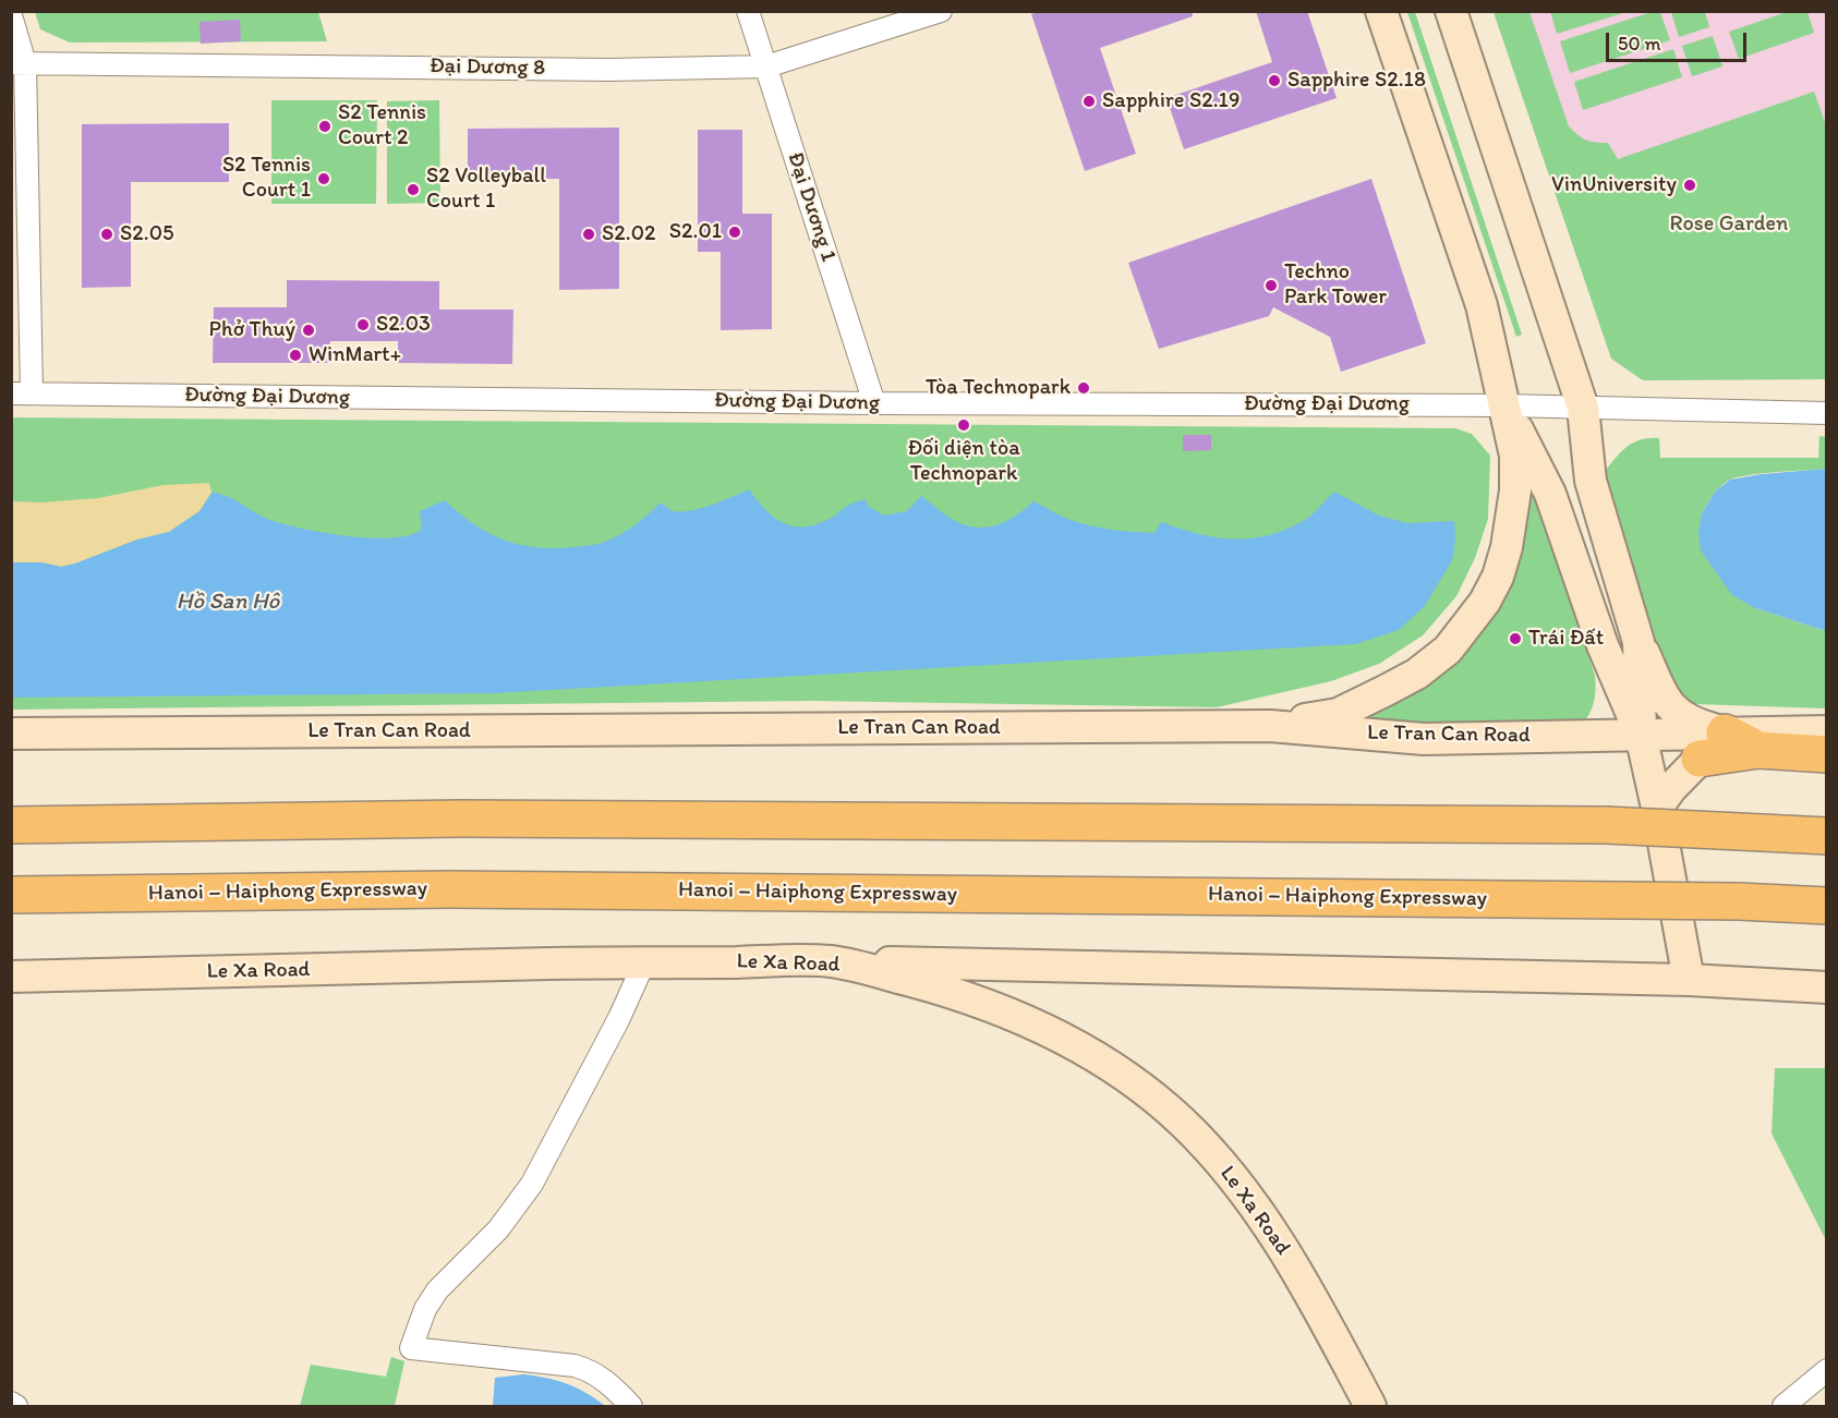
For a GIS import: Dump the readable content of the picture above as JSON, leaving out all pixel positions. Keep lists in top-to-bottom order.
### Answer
{
  "streets": {
    "highway": ["Hanoi – Haiphong Expressway"],
    "main road": ["Le Tran Can Road", "Le Xa Road"],
    "street": ["Đại Dương 8", "Đại Dương 1", "Đường Đại Dương"]
  },
  "crossings": [
    ["Đại Dương 8", "Đại Dương 1"],
    ["Đại Dương 1", "Đường Đại Dương"]
  ],
  "water": ["Hồ San Hô"],
  "parks": ["Rose Garden"],
  "places": [
    "Sapphire S2.18",
    "Sapphire S2.19",
    "S2 Tennis Court 2",
    "S2 Tennis Court 1",
    "VinUniversity",
    "S2 Volleyball Court 1",
    "S2.01",
    "S2.05",
    "S2.02",
    "Techno Park Tower",
    "S2.03",
    "Phở Thuý",
    "WinMart+",
    "Tòa Technopark",
    "Đối diện tòa Technopark",
    "Trái Đất"
  ],
  "scale_bar": "50 m"
}
